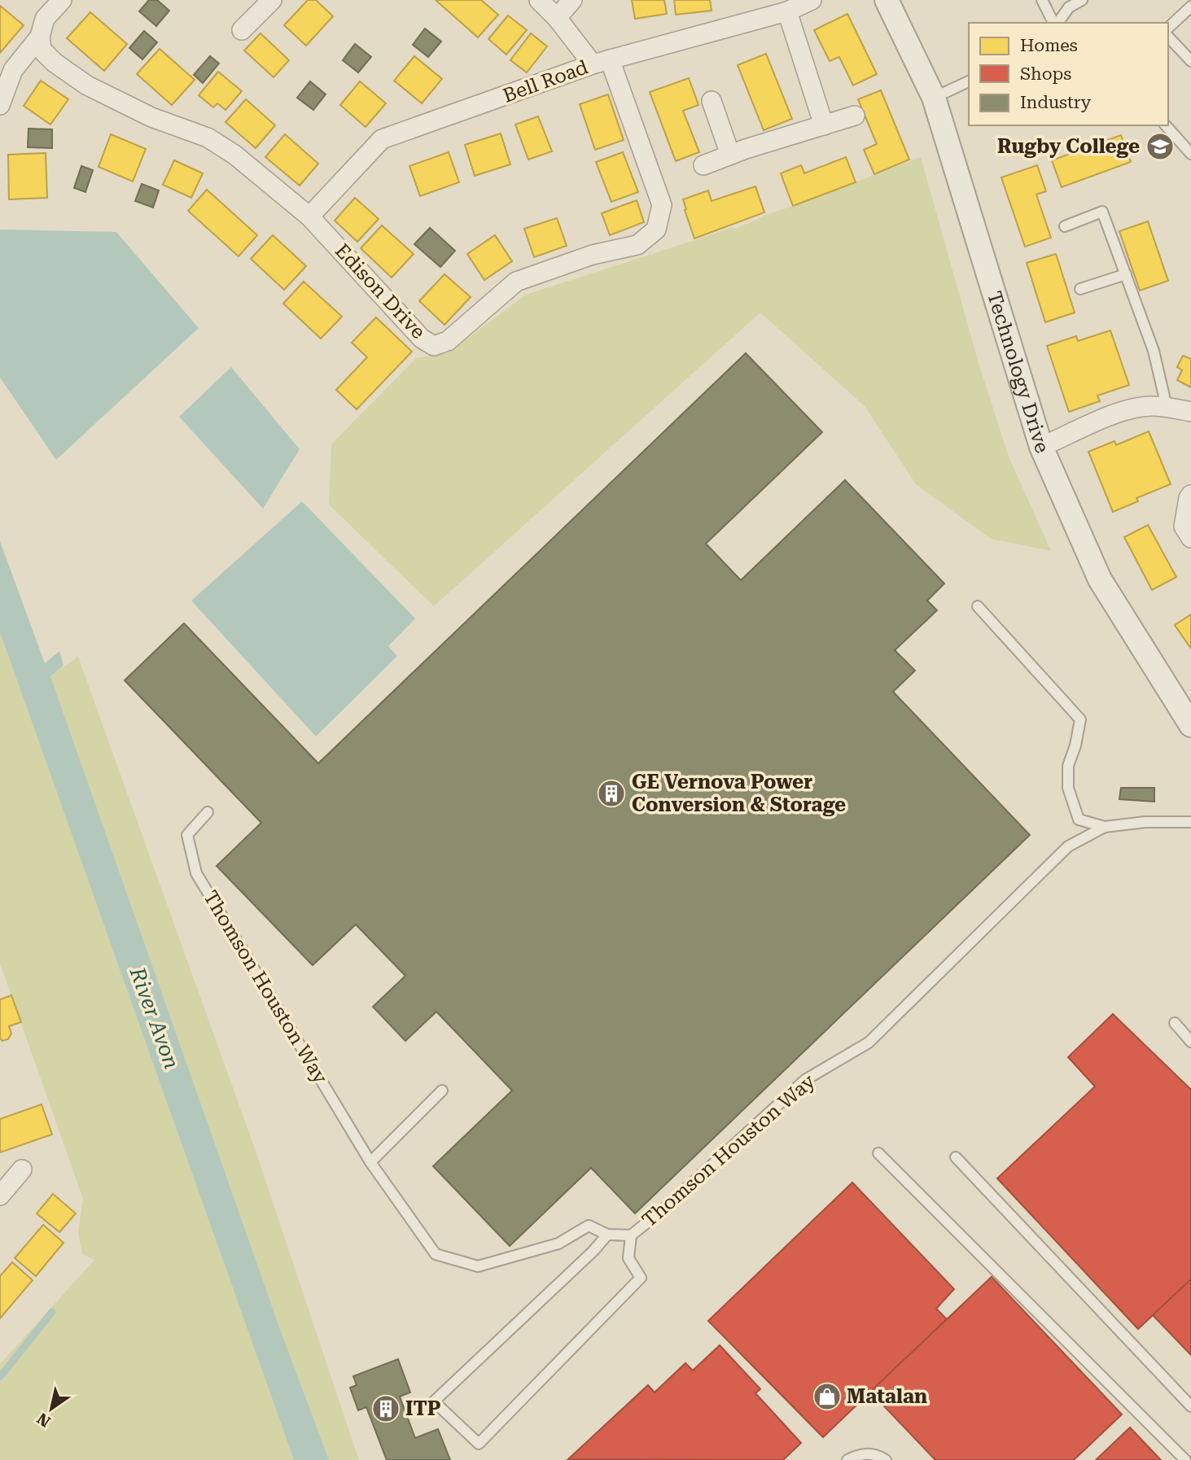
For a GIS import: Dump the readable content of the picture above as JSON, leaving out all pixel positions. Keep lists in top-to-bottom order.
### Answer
{
  "streets": {
    "street": ["Bell Road", "Edison Drive", "Technology Drive"],
    "lane": ["Thomson Houston Way"]
  },
  "crossings": [
    ["Bell Road", "Edison Drive"]
  ],
  "water": ["River Avon"],
  "places": {
    "school or university": ["Rugby College"],
    "building": ["GE Vernova Power Conversion & Storage", "ITP"],
    "shop": ["Matalan"]
  },
  "legend": ["Homes", "Shops", "Industry"],
  "north": "bottom left"
}
